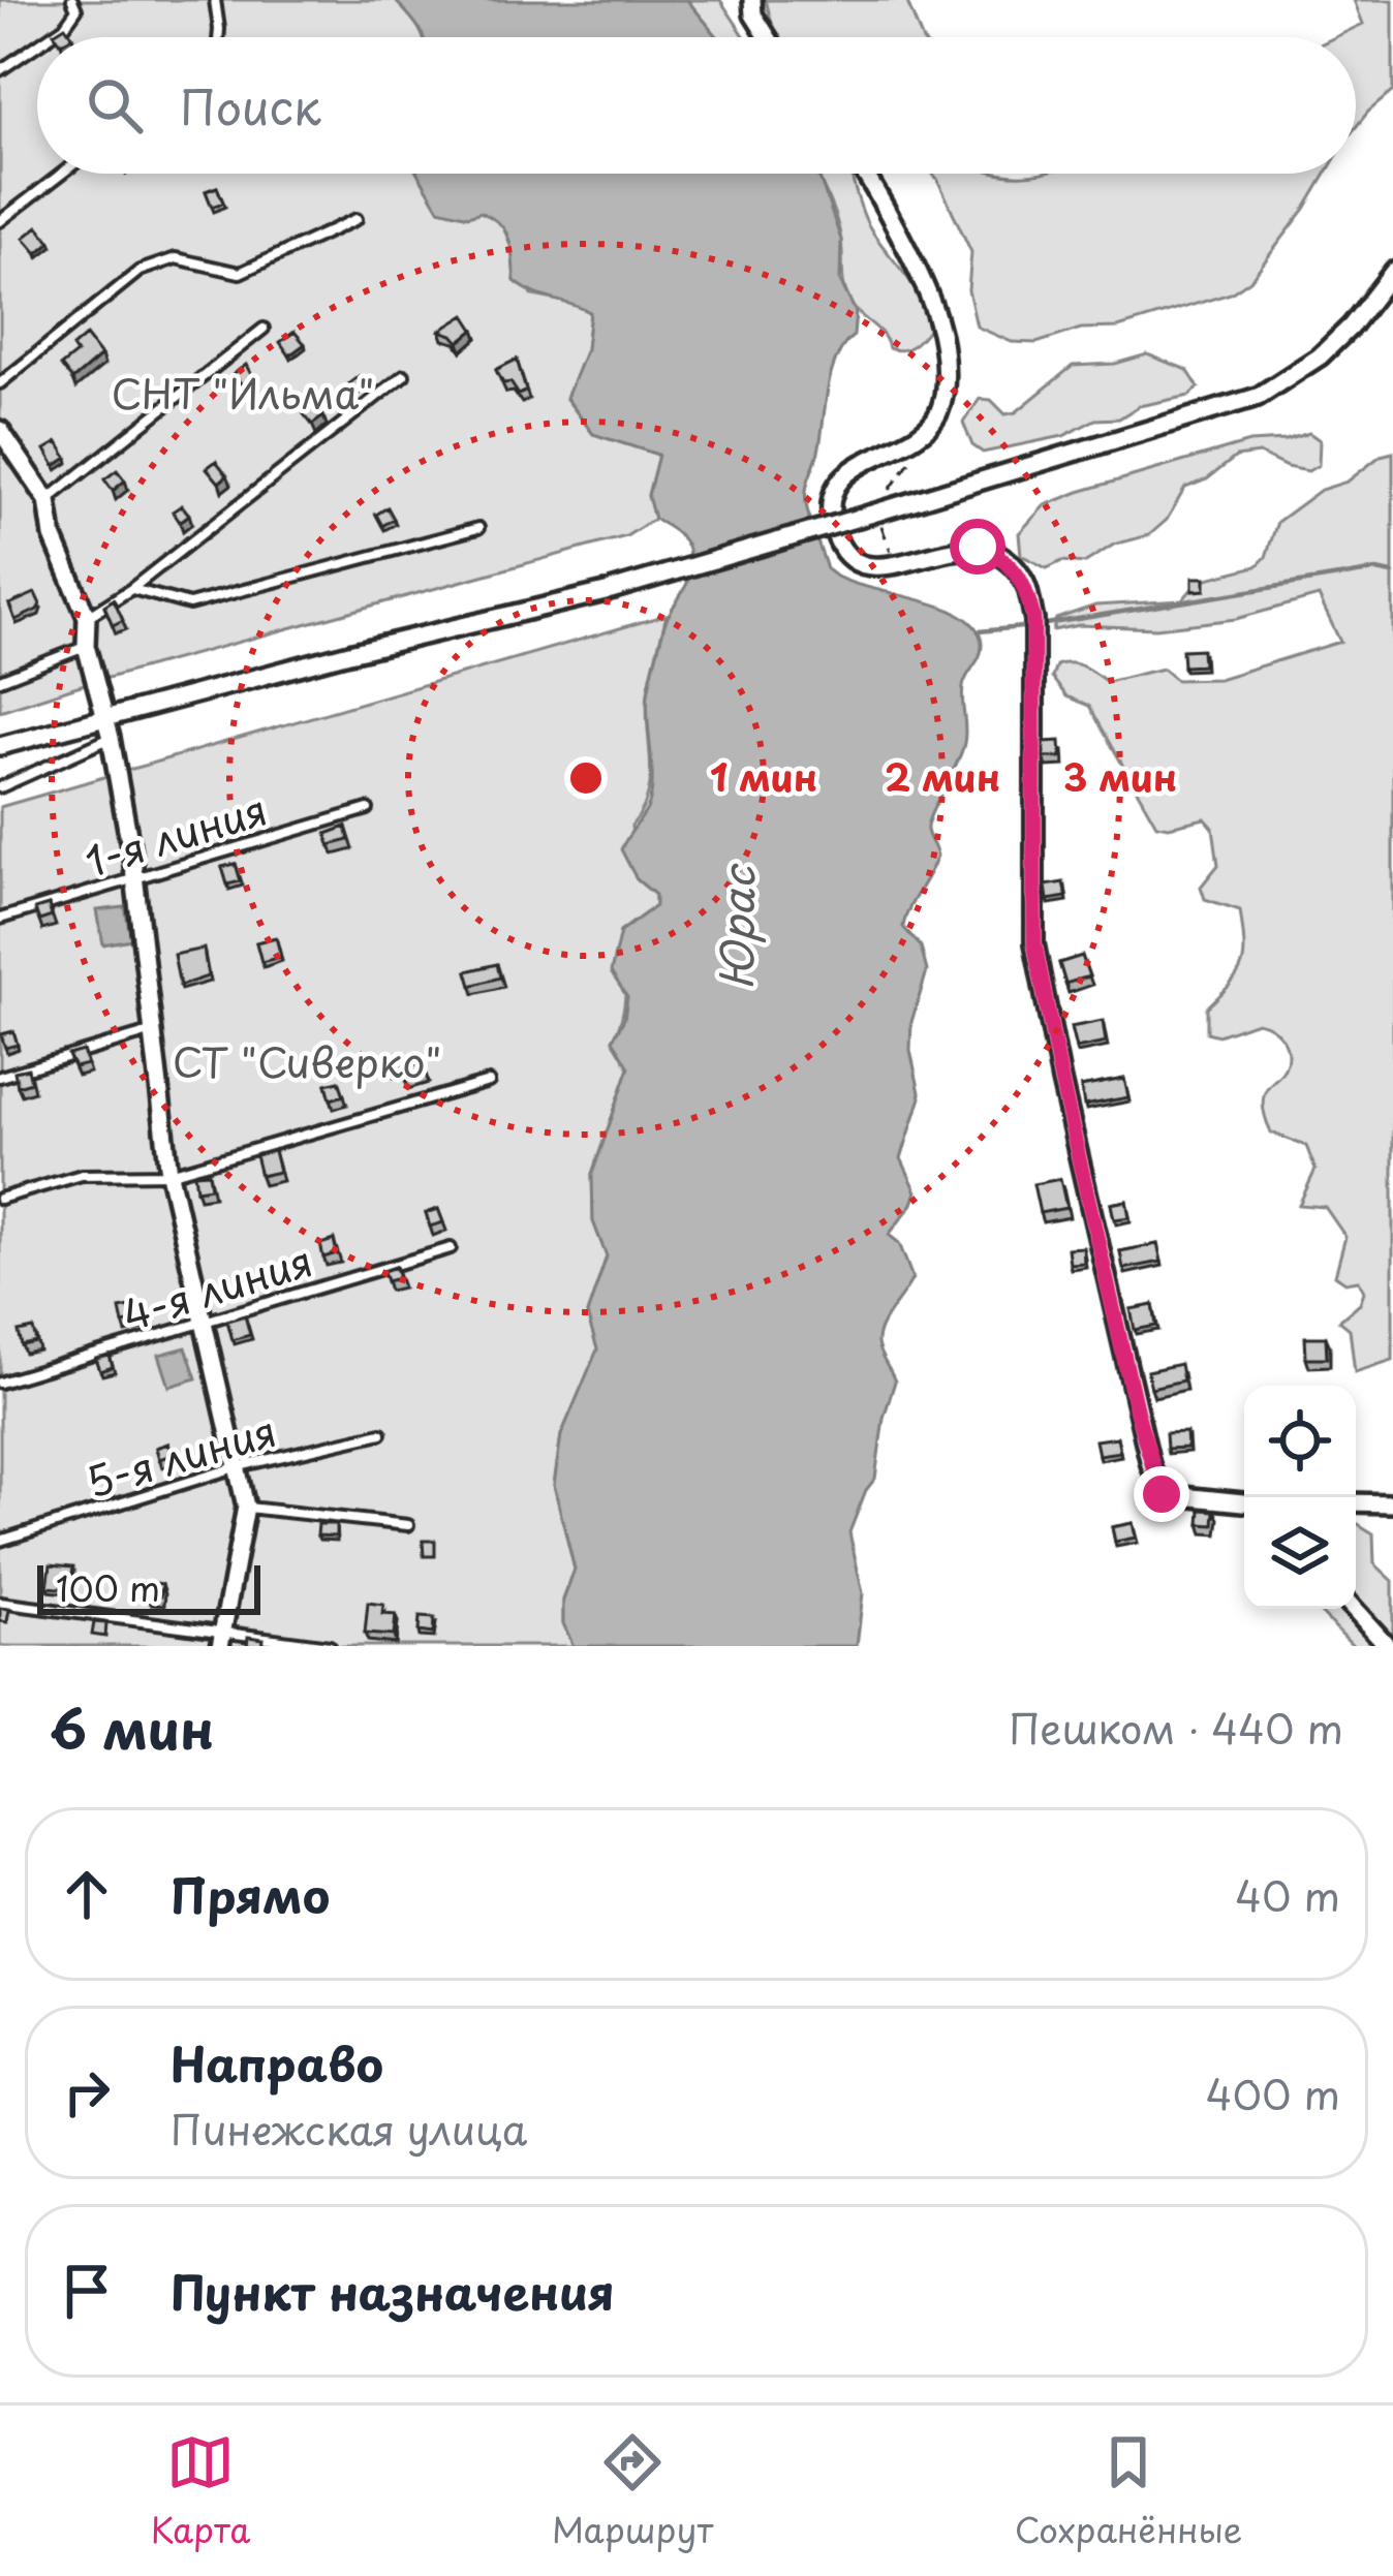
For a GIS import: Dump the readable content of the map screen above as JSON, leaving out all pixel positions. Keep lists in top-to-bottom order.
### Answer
{
  "streets": {
    "lane": ["1-я линия", "4-я линия", "5-я линия"]
  },
  "water": ["Юрас"],
  "parks": ["СНТ \"Ильма\"", "СТ \"Сиверко\""],
  "scale_bar": "100 m",
  "page": {
    "search": "Поиск",
    "scale": "100 m",
    "heading": ["6 мин", "Пешком · 440 m"],
    "list": [
      ["Прямо", "40 m"],
      ["Направо", "Пинежская улица", "400 m"],
      "Пункт назначения"
    ],
    "nav": ["Карта", "Маршрут", "Сохранённые"]
  },
  "rings": ["1 мин", "2 мин", "3 мин"]
}
